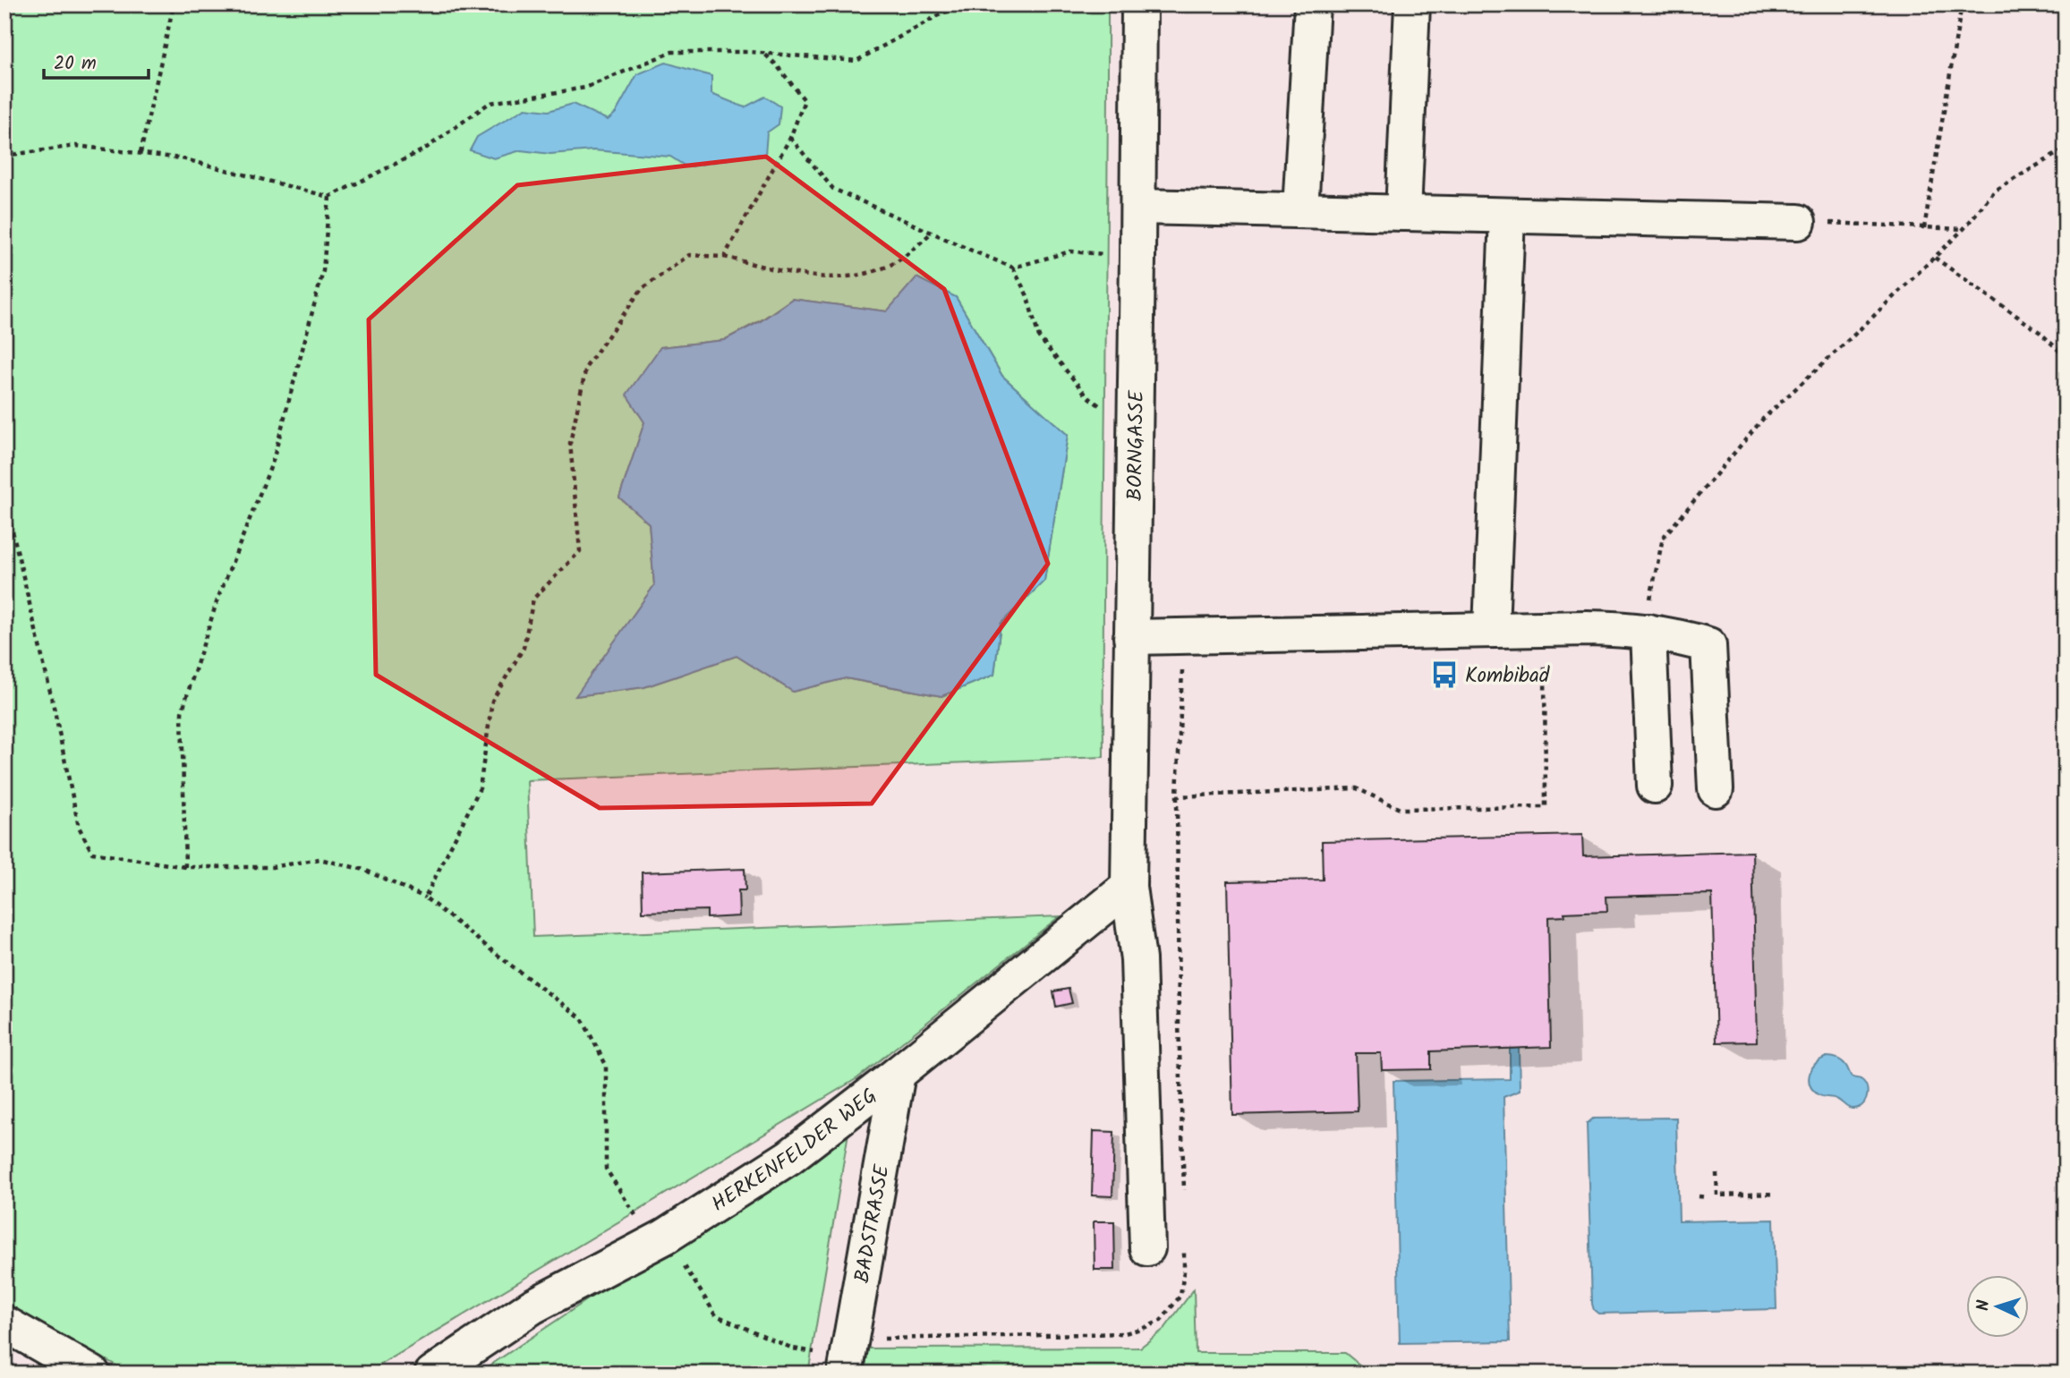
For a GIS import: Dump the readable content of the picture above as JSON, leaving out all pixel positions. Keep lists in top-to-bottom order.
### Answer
{
  "streets": {
    "street": ["BORNGASSE", "HERKENFELDER WEG", "BADSTRASSE"]
  },
  "crossings": [
    ["BORNGASSE", "HERKENFELDER WEG"],
    ["HERKENFELDER WEG", "BADSTRASSE"]
  ],
  "places": {
    "bus stop": ["Kombibad"]
  },
  "scale_bar": "20 m",
  "north": "left"
}
